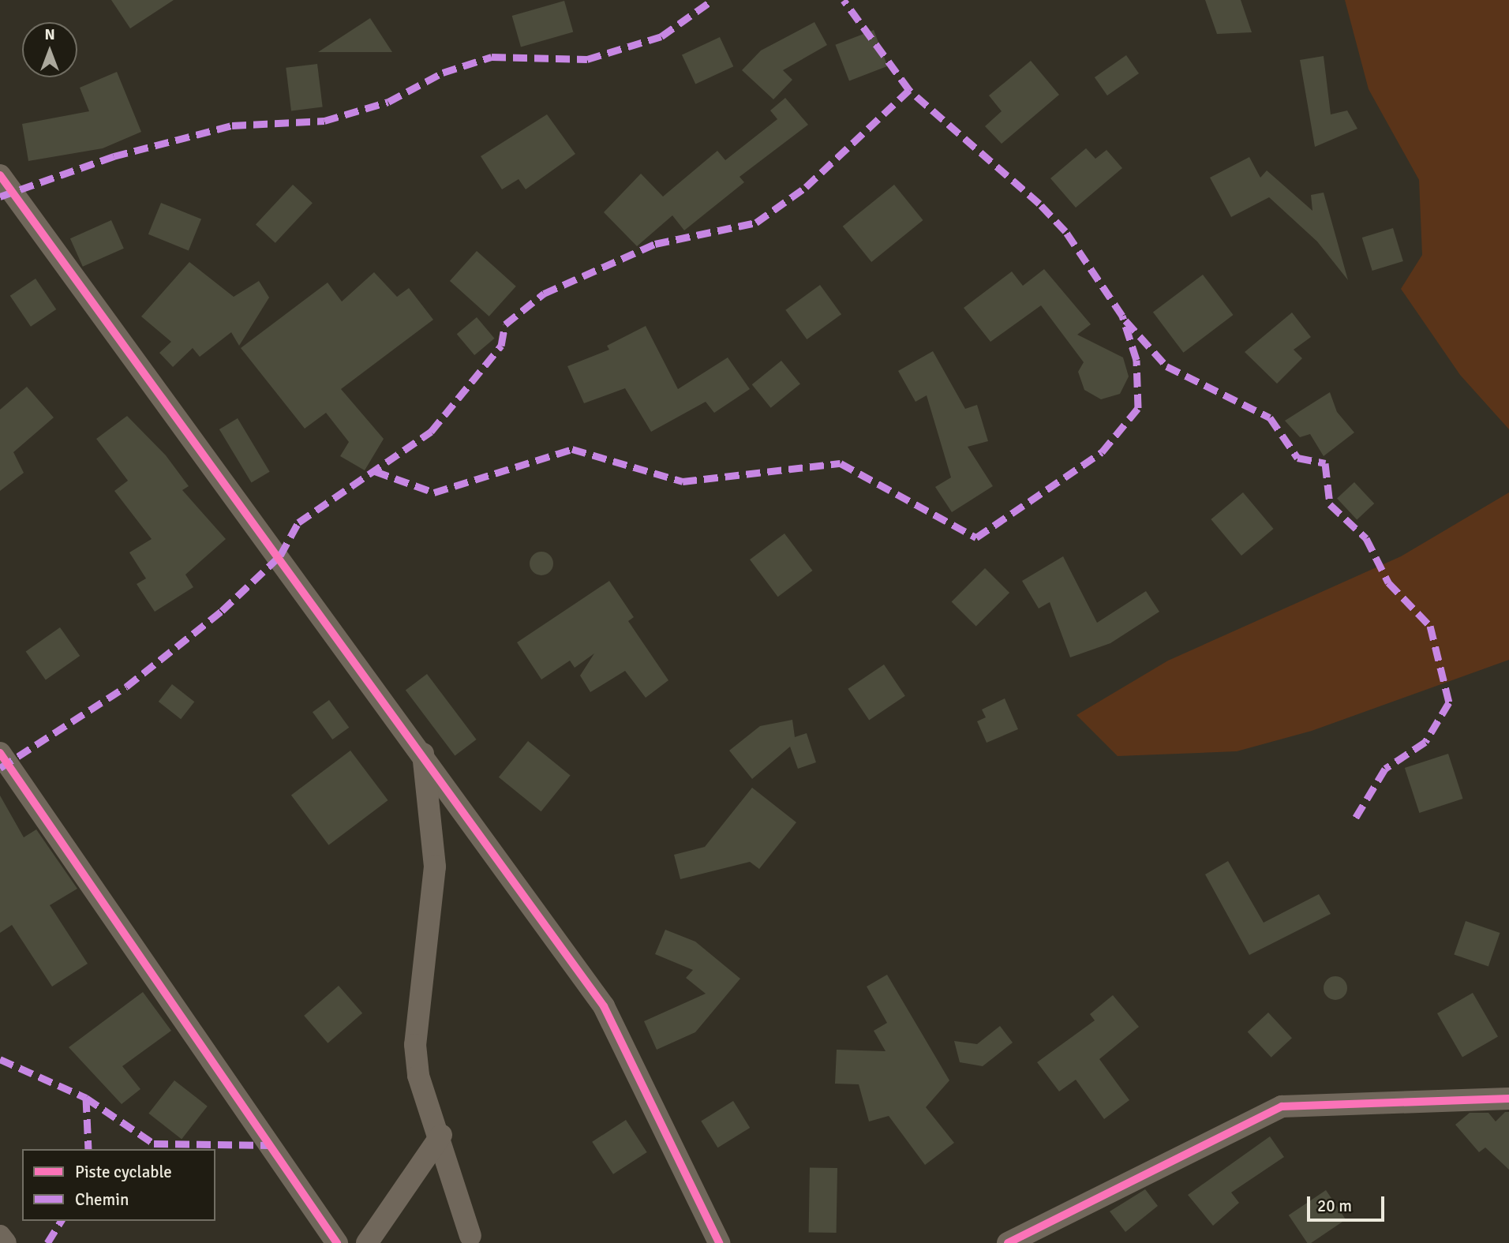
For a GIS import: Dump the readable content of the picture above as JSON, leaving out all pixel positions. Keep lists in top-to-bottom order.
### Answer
{
  "legend": ["Piste cyclable", "Chemin"],
  "scale_bar": "20 m",
  "north": "top"
}
